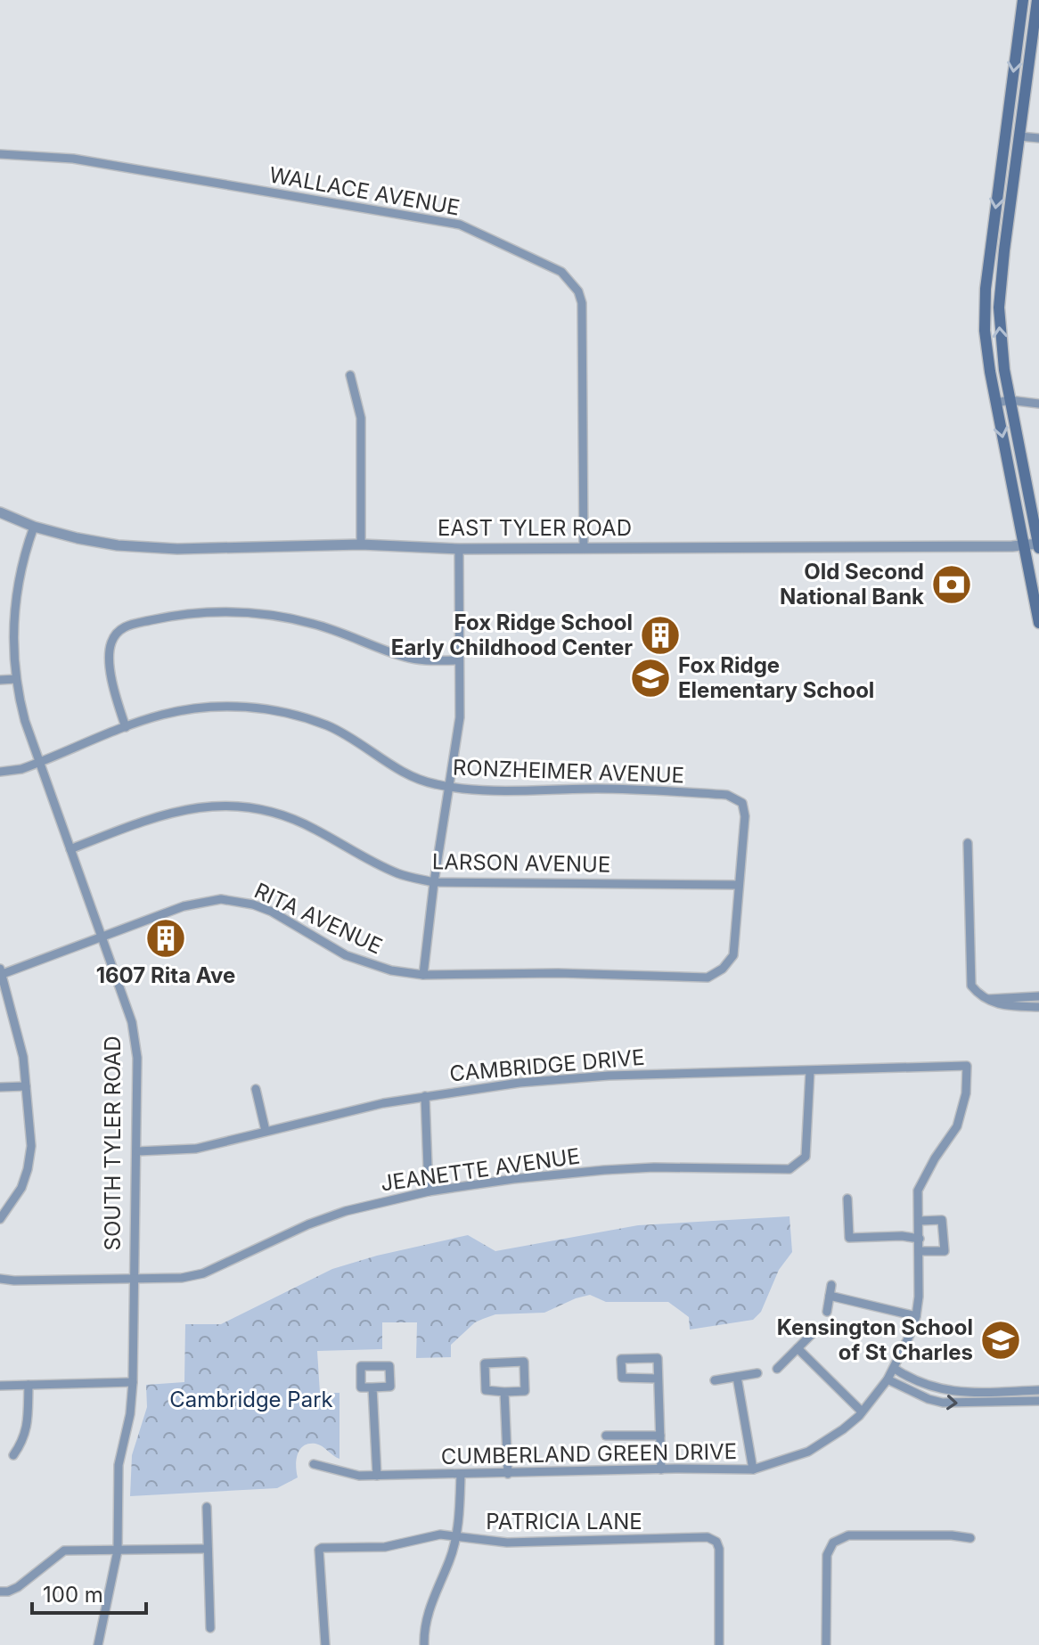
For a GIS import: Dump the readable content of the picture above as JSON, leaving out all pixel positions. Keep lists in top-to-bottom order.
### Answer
{
  "streets": {
    "street": [
      "WALLACE AVENUE",
      "EAST TYLER ROAD",
      "RONZHEIMER AVENUE",
      "LARSON AVENUE",
      "RITA AVENUE",
      "CAMBRIDGE DRIVE",
      "SOUTH TYLER ROAD",
      "JEANETTE AVENUE",
      "CUMBERLAND GREEN DRIVE",
      "PATRICIA LANE"
    ]
  },
  "crossings": [
    ["WALLACE AVENUE", "EAST TYLER ROAD"],
    ["EAST TYLER ROAD", "SOUTH TYLER ROAD"],
    ["RONZHEIMER AVENUE", "LARSON AVENUE"],
    ["RONZHEIMER AVENUE", "RITA AVENUE"],
    ["RONZHEIMER AVENUE", "SOUTH TYLER ROAD"],
    ["LARSON AVENUE", "RITA AVENUE"],
    ["LARSON AVENUE", "SOUTH TYLER ROAD"],
    ["RITA AVENUE", "SOUTH TYLER ROAD"],
    ["CAMBRIDGE DRIVE", "SOUTH TYLER ROAD"],
    ["CAMBRIDGE DRIVE", "JEANETTE AVENUE"],
    ["CAMBRIDGE DRIVE", "CUMBERLAND GREEN DRIVE"],
    ["SOUTH TYLER ROAD", "JEANETTE AVENUE"]
  ],
  "parks": ["Cambridge Park"],
  "places": {
    "bank": ["Old Second National Bank"],
    "building": ["Fox Ridge School Early Childhood Center", "1607 Rita Ave"],
    "school or university": ["Fox Ridge Elementary School", "Kensington School of St Charles"]
  },
  "scale_bar": "100 m"
}
